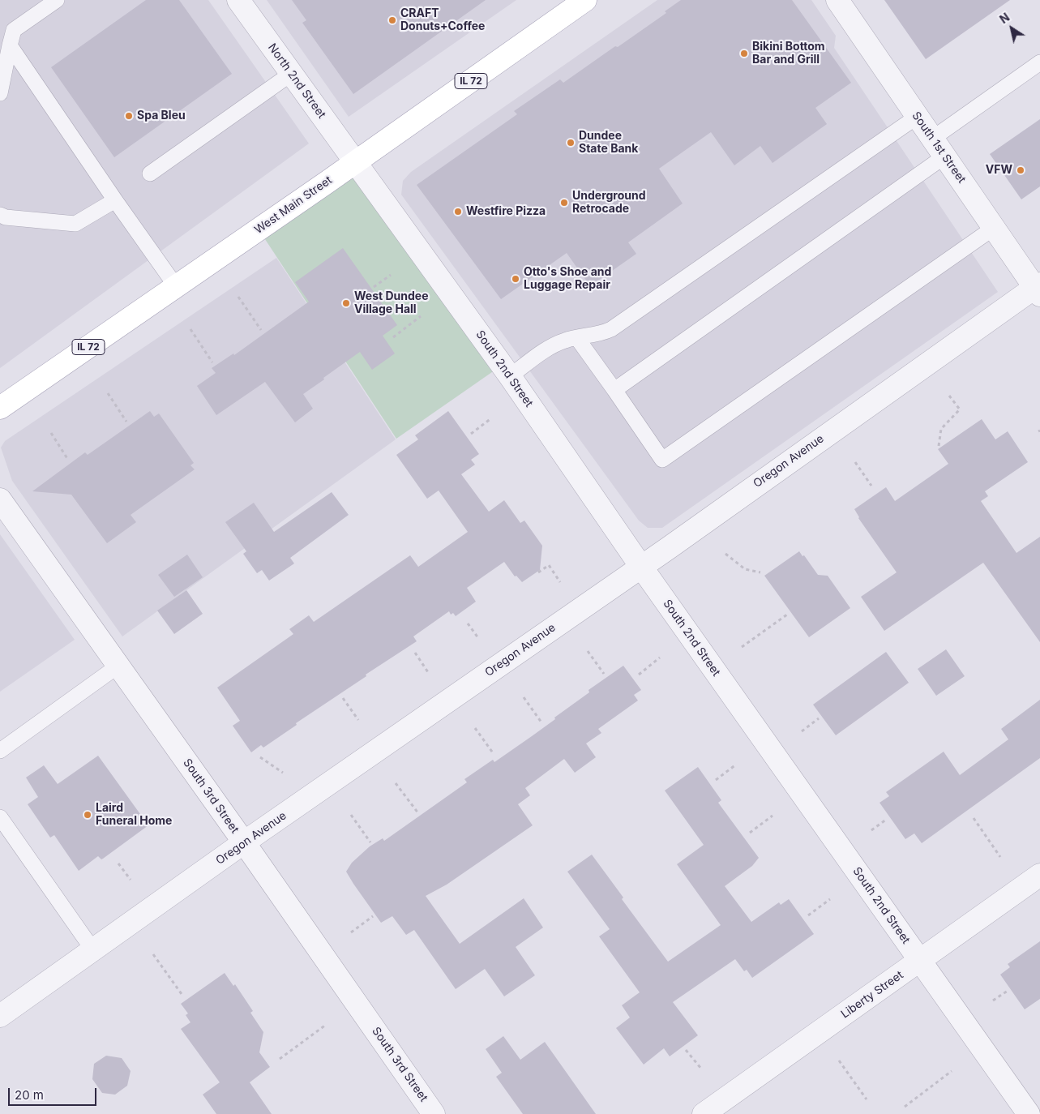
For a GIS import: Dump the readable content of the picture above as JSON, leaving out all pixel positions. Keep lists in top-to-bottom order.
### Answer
{
  "streets": {
    "main road": ["IL 72", "West Main Street"],
    "street": [
      "North 2nd Street",
      "South 1st Street",
      "South 2nd Street",
      "Oregon Avenue",
      "South 3rd Street",
      "Liberty Street"
    ]
  },
  "crossings": [
    ["North 2nd Street", "West Main Street"],
    ["North 2nd Street", "South 2nd Street"],
    ["South 1st Street", "Oregon Avenue"],
    ["West Main Street", "South 2nd Street"],
    ["South 2nd Street", "Oregon Avenue"],
    ["South 2nd Street", "Liberty Street"],
    ["Oregon Avenue", "South 3rd Street"]
  ],
  "places": [
    "CRAFT Donuts+Coffee",
    "Bikini Bottom Bar and Grill",
    "Spa Bleu",
    "Dundee State Bank",
    "VFW",
    "Underground Retrocade",
    "Westfire Pizza",
    "Otto's Shoe and Luggage Repair",
    "West Dundee Village Hall",
    "Laird Funeral Home"
  ],
  "scale_bar": "20 m",
  "north": "top left"
}
